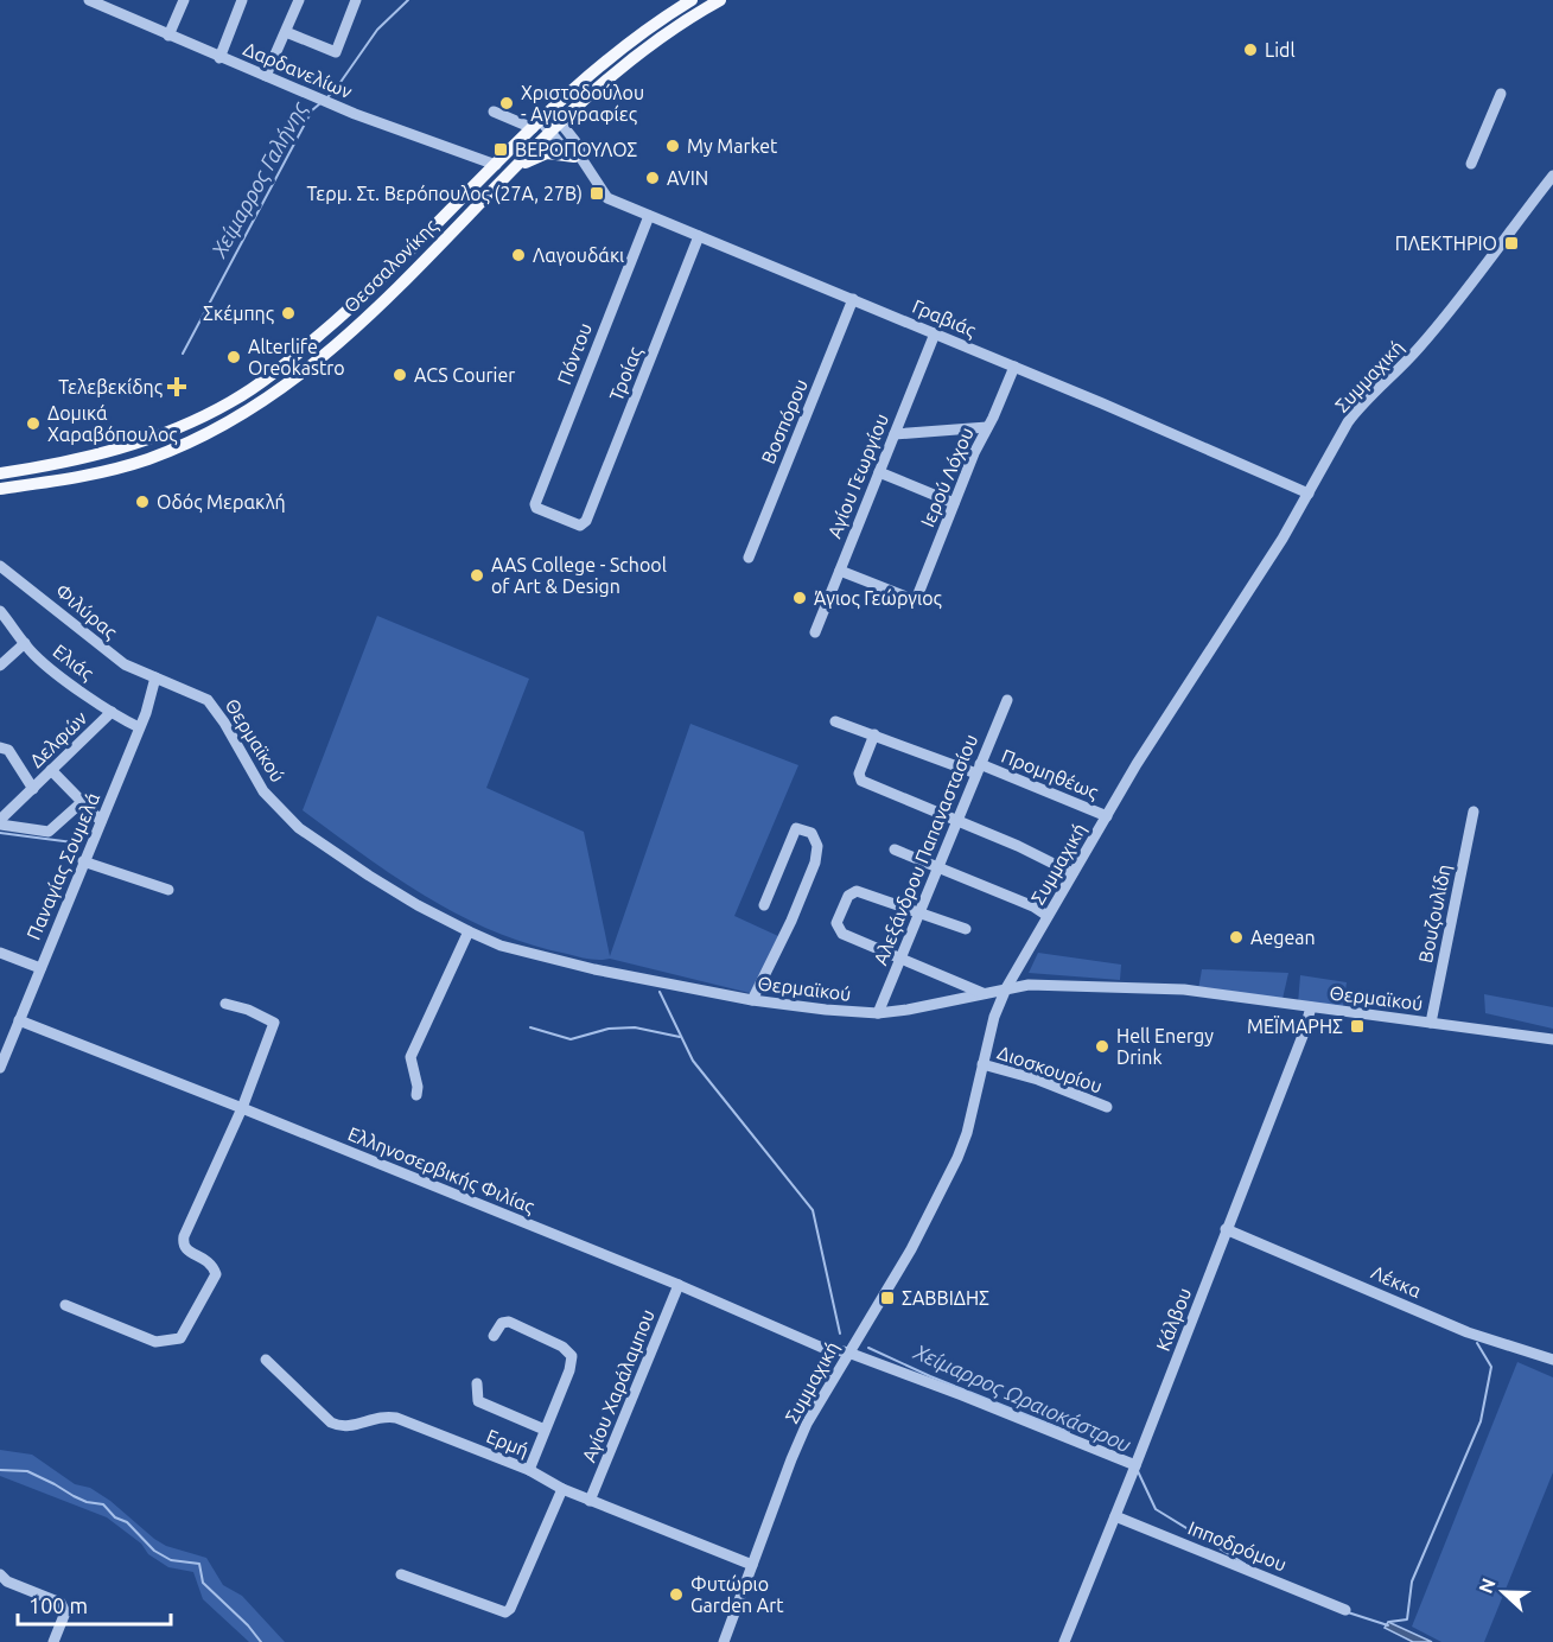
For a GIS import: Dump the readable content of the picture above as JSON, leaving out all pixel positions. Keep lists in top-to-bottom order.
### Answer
{
  "streets": {
    "main road": ["Θεσσαλονίκης"],
    "street": [
      "Δαρδανελίων",
      "Γραβιάς",
      "Πόντου",
      "Τροίας",
      "Συμμαχική",
      "Βοσπόρου",
      "Αγίου Γεωργίου",
      "Ιερού Λόχου",
      "Φιλύρας",
      "Ελιάς",
      "Δελφών",
      "Θερμαϊκού",
      "Προμηθέως",
      "Αλεξάνδρου Παπαναστασίου",
      "Παναγίας Σουμελά",
      "Βουζουλίδη",
      "Διοσκουρίου",
      "Ελληνοσερβικής Φιλίας",
      "Λέκκα",
      "Κάλβου",
      "Αγίου Χαράλαμπου",
      "Ερμή",
      "Ιπποδρόμου"
    ]
  },
  "crossings": [
    ["Δαρδανελίων", "Θεσσαλονίκης"],
    ["Θεσσαλονίκης", "Γραβιάς"],
    ["Γραβιάς", "Πόντου"],
    ["Γραβιάς", "Τροίας"],
    ["Γραβιάς", "Συμμαχική"],
    ["Γραβιάς", "Βοσπόρου"],
    ["Γραβιάς", "Αγίου Γεωργίου"],
    ["Γραβιάς", "Ιερού Λόχου"],
    ["Πόντου", "Τροίας"],
    ["Συμμαχική", "Θερμαϊκού"],
    ["Συμμαχική", "Προμηθέως"],
    ["Συμμαχική", "Διοσκουρίου"],
    ["Συμμαχική", "Ελληνοσερβικής Φιλίας"],
    ["Συμμαχική", "Ερμή"],
    ["Αγίου Γεωργίου", "Ιερού Λόχου"],
    ["Φιλύρας", "Θερμαϊκού"],
    ["Φιλύρας", "Παναγίας Σουμελά"],
    ["Ελιάς", "Δελφών"],
    ["Ελιάς", "Παναγίας Σουμελά"],
    ["Θερμαϊκού", "Αλεξάνδρου Παπαναστασίου"],
    ["Θερμαϊκού", "Παναγίας Σουμελά"],
    ["Θερμαϊκού", "Βουζουλίδη"],
    ["Θερμαϊκού", "Κάλβου"],
    ["Προμηθέως", "Αλεξάνδρου Παπαναστασίου"],
    ["Παναγίας Σουμελά", "Ελληνοσερβικής Φιλίας"],
    ["Ελληνοσερβικής Φιλίας", "Κάλβου"],
    ["Ελληνοσερβικής Φιλίας", "Αγίου Χαράλαμπου"],
    ["Λέκκα", "Κάλβου"],
    ["Κάλβου", "Ιπποδρόμου"],
    ["Αγίου Χαράλαμπου", "Ερμή"]
  ],
  "water": ["Χείμαρρος Γαλήνης", "Χείμαρρος Ωραιοκάστρου"],
  "places": {
    "other": [
      "Lidl",
      "Χριστοδούλου - Αγιογραφίες",
      "My Market",
      "AVIN",
      "Λαγουδάκι",
      "Σκέμπης",
      "Alterlife Oreokastro",
      "ACS Courier",
      "Δομικά Χαραβόπουλος",
      "Οδός Μερακλή",
      "AAS College - School of Art & Design",
      "Άγιος Γεώργιος",
      "Aegean",
      "Hell Energy Drink",
      "Φυτώριο Garden Art"
    ],
    "transit": [
      "ΒΕΡΟΠΟΥΛΟΣ",
      "Τερμ. Στ. Βερόπουλος (27Α, 27Β)",
      "ΠΛΕΚΤΗΡΙΟ",
      "ΜΕΪΜΑΡΗΣ",
      "ΣΑΒΒΙΔΗΣ"
    ],
    "health": ["Τελεβεκίδης"]
  },
  "scale_bar": "100 m",
  "north": "left"
}
